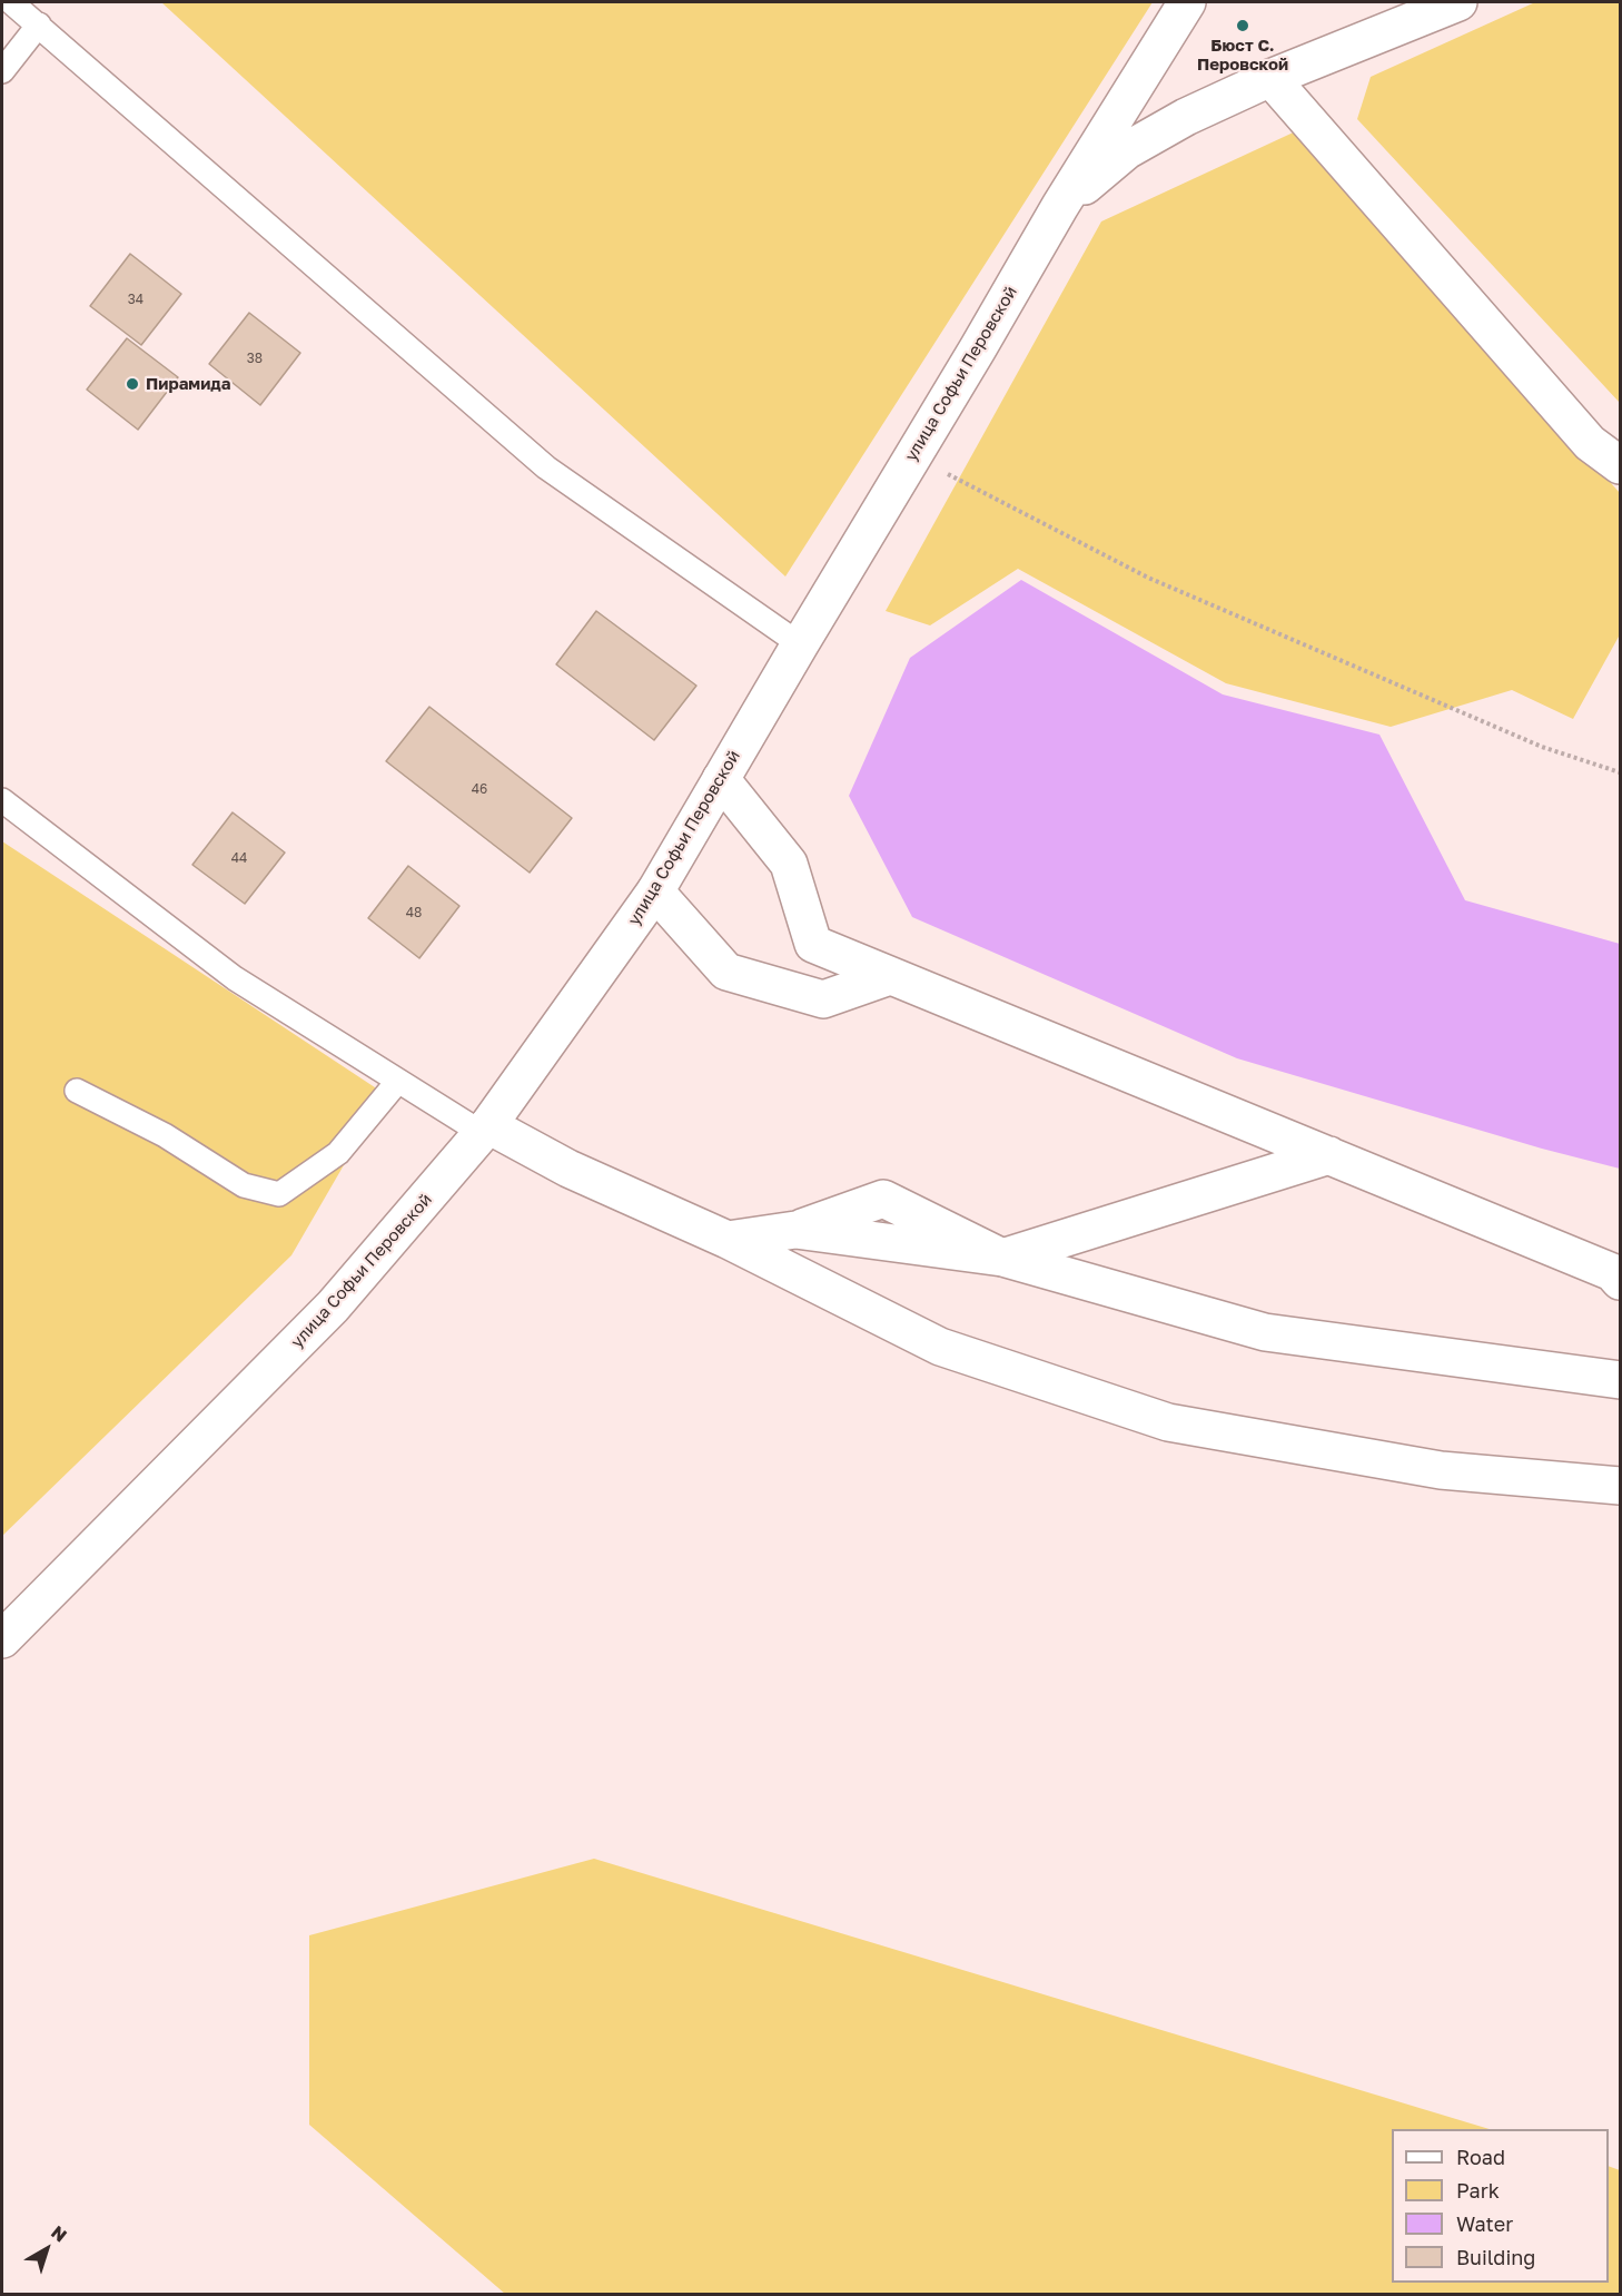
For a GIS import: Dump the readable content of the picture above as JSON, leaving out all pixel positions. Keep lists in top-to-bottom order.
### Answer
{
  "streets": {
    "street": ["улица Софьи Перовской"]
  },
  "places": ["Бюст С. Перовской", "Пирамида"],
  "house_numbers": [
    "34",
    "38",
    "46",
    "44",
    "48"
  ],
  "legend": [
    "Road",
    "Park",
    "Water",
    "Building"
  ],
  "north": "top right"
}
